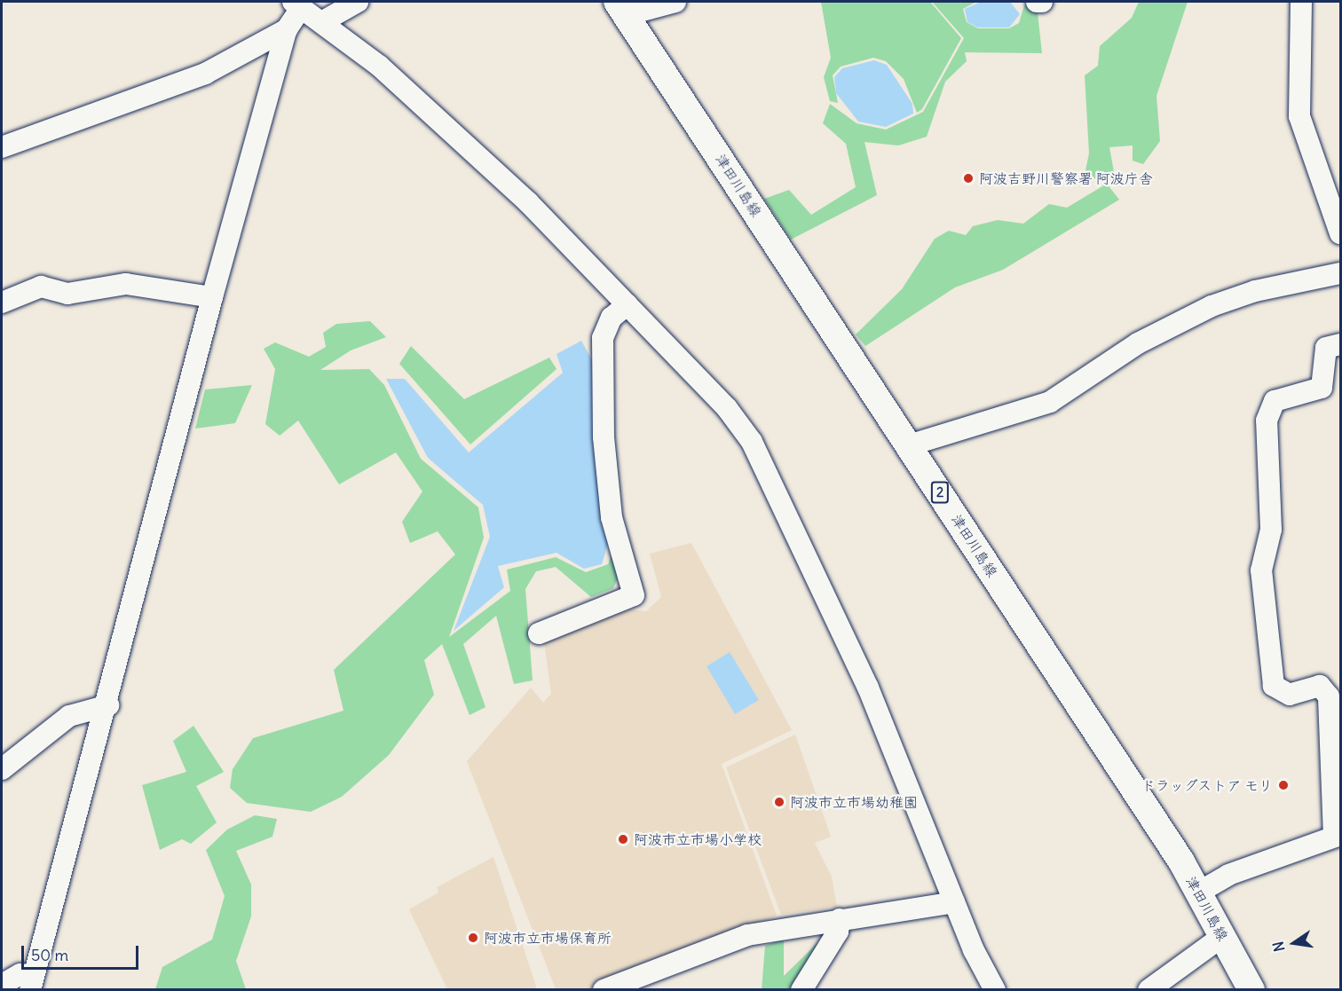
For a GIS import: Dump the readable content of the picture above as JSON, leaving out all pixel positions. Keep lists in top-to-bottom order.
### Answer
{
  "streets": {
    "main road": ["津田川島線", "2"]
  },
  "places": [
    "阿波吉野川警察署 阿波庁舎",
    "ドラッグストア モリ",
    "阿波市立市場幼稚園",
    "阿波市立市場小学校",
    "阿波市立市場保育所"
  ],
  "scale_bar": "50 m",
  "north": "left"
}
